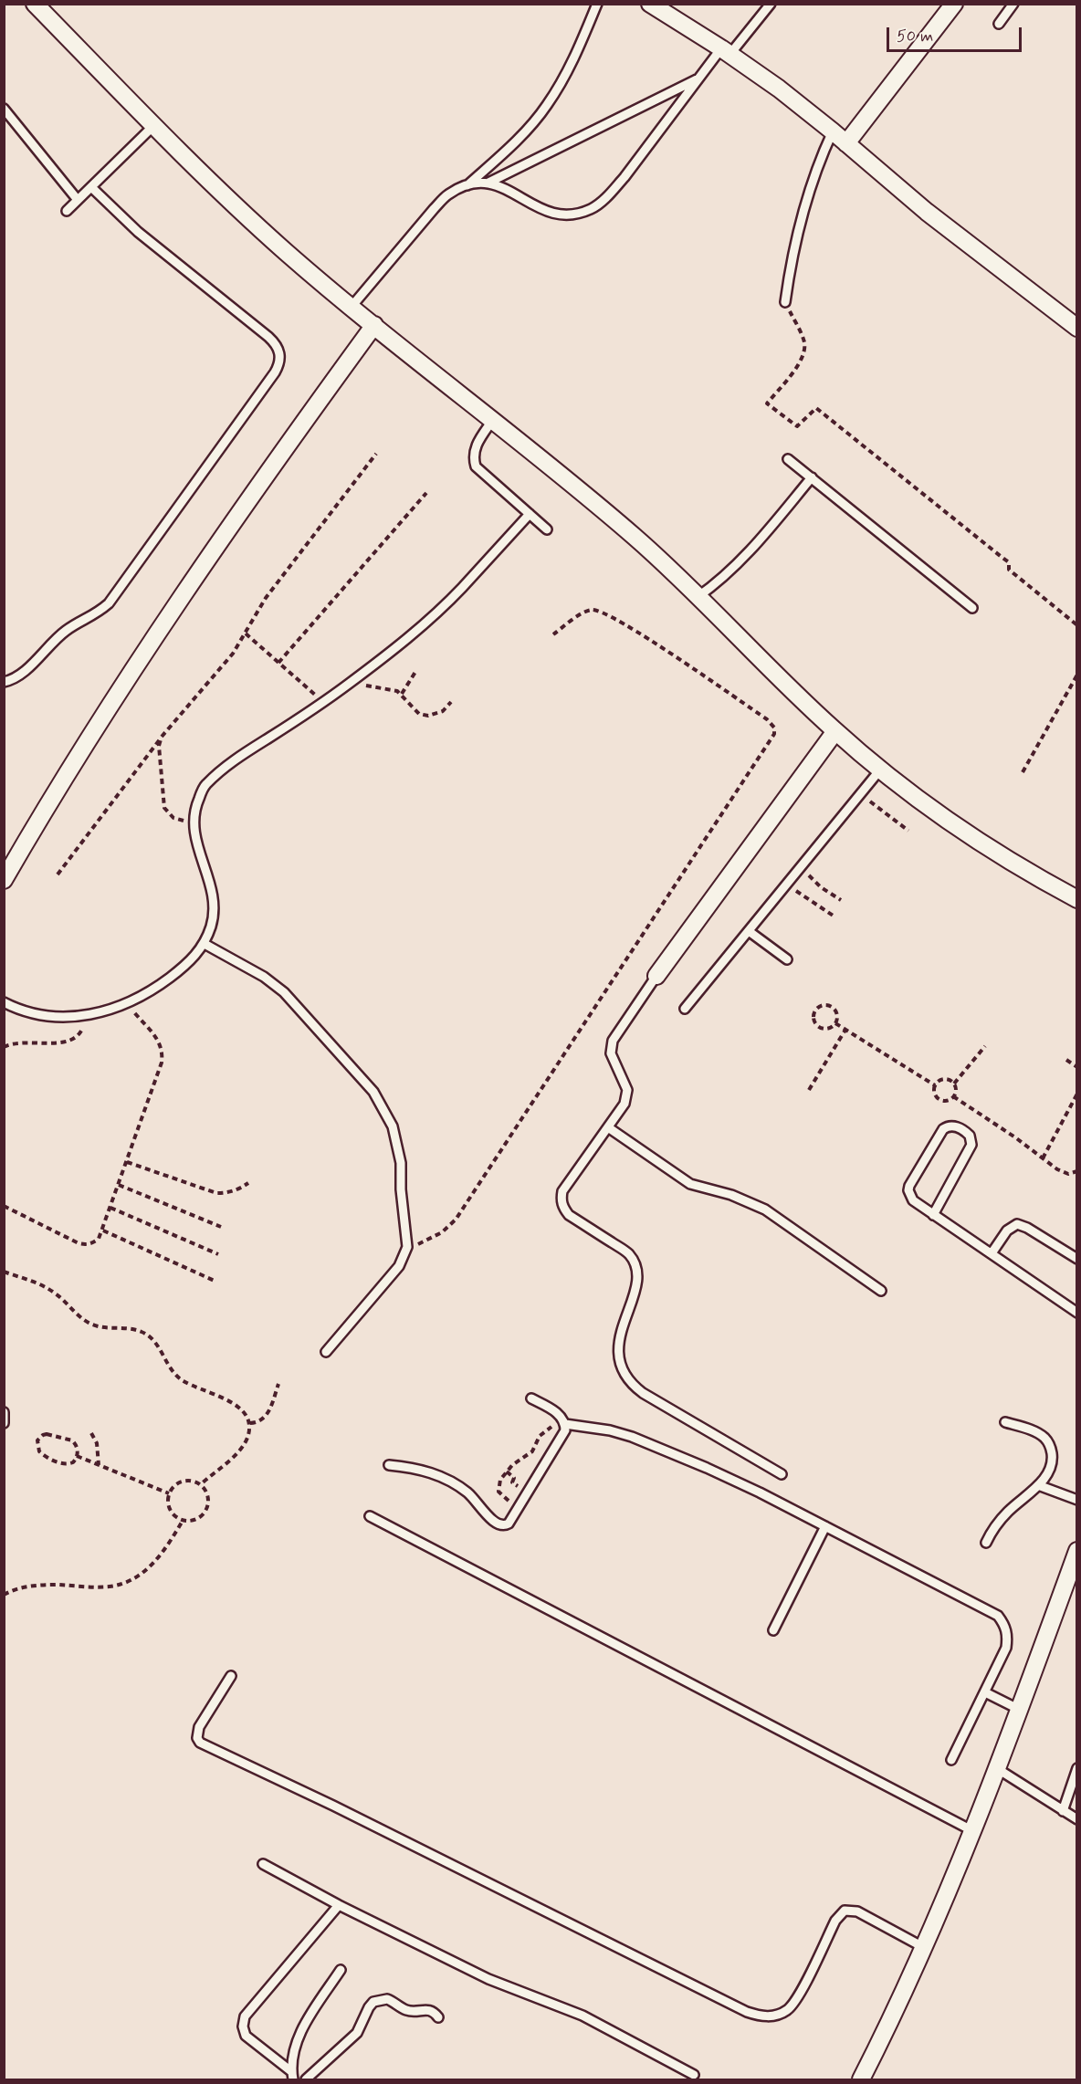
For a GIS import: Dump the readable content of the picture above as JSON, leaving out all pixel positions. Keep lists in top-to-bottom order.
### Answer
{
  "scale_bar": "50 m"
}
